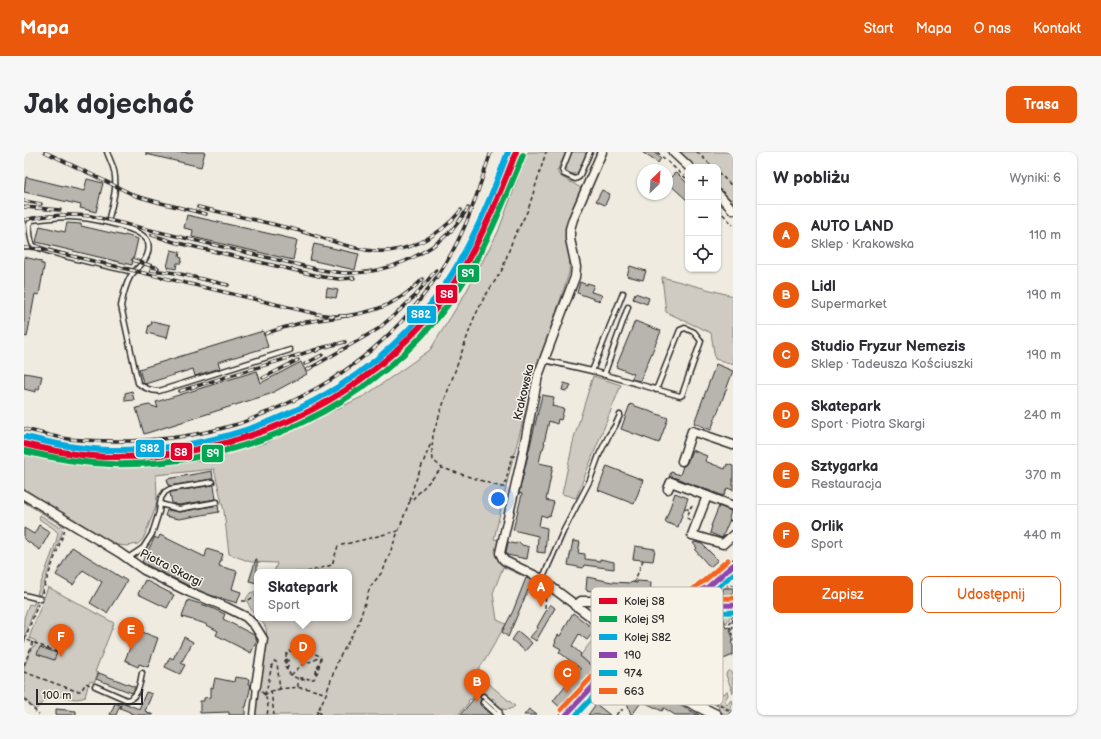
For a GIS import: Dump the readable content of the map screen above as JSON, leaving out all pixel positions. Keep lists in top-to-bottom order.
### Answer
{
  "streets": {
    "street": ["Krakowska", "Piotra Skargi"]
  },
  "lines": [
    "rail line S8",
    "rail line S82",
    "rail line S9",
    "transit line 663",
    "transit line 190",
    "transit line 974"
  ],
  "legend": [
    "Kolej S8",
    "Kolej S9",
    "Kolej S82",
    "190",
    "974",
    "663"
  ],
  "scale_bar": "100 m",
  "north": "top right",
  "page": {
    "header": "Mapa",
    "nav": [
      "Start",
      "Mapa",
      "O nas",
      "Kontakt"
    ],
    "buttons": [
      "Trasa",
      ["Zapisz", "Udostępnij"]
    ],
    "title": "Jak dojechać",
    "heading": ["W pobliżu", "Wyniki: 6"],
    "map_buttons": ["+", "−"],
    "list": [
      {
        "mark": "A",
        "name": "AUTO LAND",
        "note": "Sklep · Krakowska",
        "value": "110 m"
      },
      {
        "mark": "B",
        "name": "Lidl",
        "note": "Supermarket",
        "value": "190 m"
      },
      {
        "mark": "C",
        "name": "Studio Fryzur Nemezis",
        "note": "Sklep · Tadeusza Kościuszki",
        "value": "190 m"
      },
      {
        "mark": "D",
        "name": "Skatepark",
        "note": "Sport · Piotra Skargi",
        "value": "240 m"
      },
      {
        "mark": "E",
        "name": "Sztygarka",
        "note": "Restauracja",
        "value": "370 m"
      },
      {
        "mark": "F",
        "name": "Orlik",
        "note": "Sport",
        "value": "440 m"
      }
    ],
    "popup": ["Skatepark", "Sport"],
    "pins": [
      "A",
      "E",
      "F",
      "D",
      "C",
      "B"
    ],
    "scale": "100 m"
  }
}
